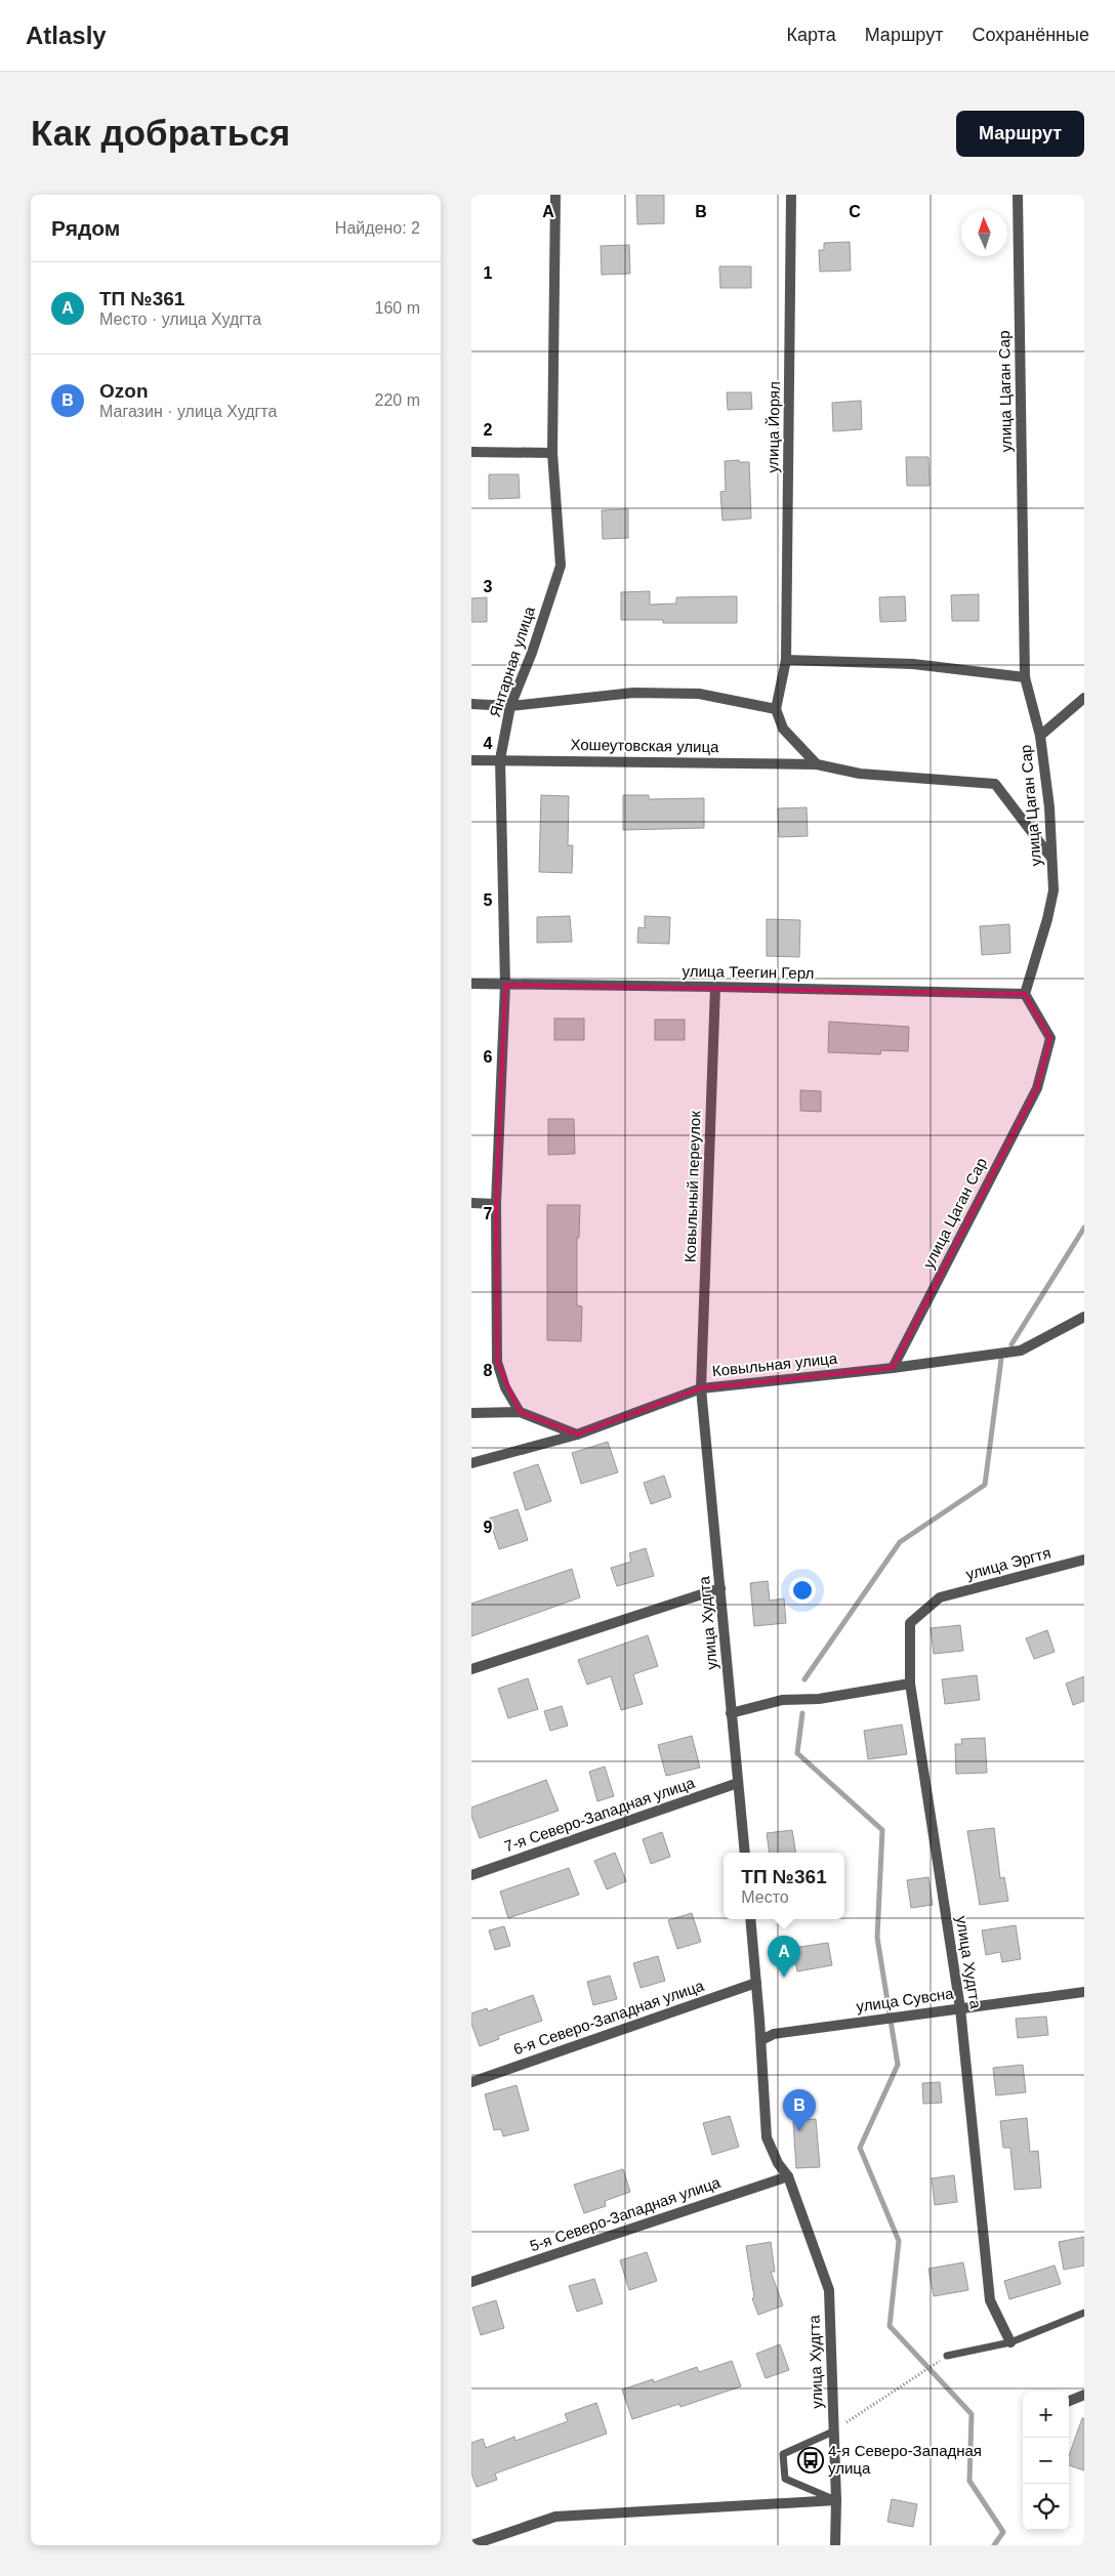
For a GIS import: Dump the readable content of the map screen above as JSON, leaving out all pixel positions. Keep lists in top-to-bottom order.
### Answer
{
  "streets": {
    "street": [
      "улица Цаган Сар",
      "улица Йорял",
      "Янтарная улица",
      "Хошеутовская улица",
      "улица Теегин Герл",
      "Ковыльный переулок",
      "Ковыльная улица",
      "улица Эргтя",
      "улица Худгта",
      "7-я Северо-Западная улица",
      "улица Сувсна",
      "6-я Северо-Западная улица",
      "5-я Северо-Западная улица"
    ]
  },
  "crossings": [
    ["улица Цаган Сар", "Хошеутовская улица"],
    ["улица Цаган Сар", "улица Теегин Герл"],
    ["улица Цаган Сар", "Ковыльная улица"],
    ["Янтарная улица", "Хошеутовская улица"],
    ["Янтарная улица", "улица Теегин Герл"],
    ["улица Теегин Герл", "Ковыльный переулок"],
    ["Ковыльный переулок", "Ковыльная улица"],
    ["Ковыльный переулок", "улица Худгта"],
    ["Ковыльная улица", "улица Худгта"],
    ["улица Эргтя", "улица Худгта"],
    ["улица Худгта", "7-я Северо-Западная улица"],
    ["улица Худгта", "улица Сувсна"],
    ["улица Худгта", "6-я Северо-Западная улица"],
    ["улица Худгта", "5-я Северо-Западная улица"]
  ],
  "places": {
    "bus stop": ["4-я Северо-Западная улица"]
  },
  "north": "top",
  "page": {
    "header": "Atlasly",
    "nav": ["Карта", "Маршрут", "Сохранённые"],
    "buttons": "Маршрут",
    "title": "Как добраться",
    "heading": ["Рядом", "Найдено: 2"],
    "list": [
      {
        "mark": "A",
        "name": "ТП №361",
        "note": "Место · улица Худгта",
        "value": "160 m"
      },
      {
        "mark": "B",
        "name": "Ozon",
        "note": "Магазин · улица Худгта",
        "value": "220 m"
      }
    ],
    "popup": ["ТП №361", "Место"],
    "pins": ["A", "B"],
    "map_buttons": ["+", "−"]
  },
  "grid": {
    "columns": ["A", "B", "C"],
    "rows": [
      "1",
      "2",
      "3",
      "4",
      "5",
      "6",
      "7",
      "8",
      "9"
    ]
  }
}
